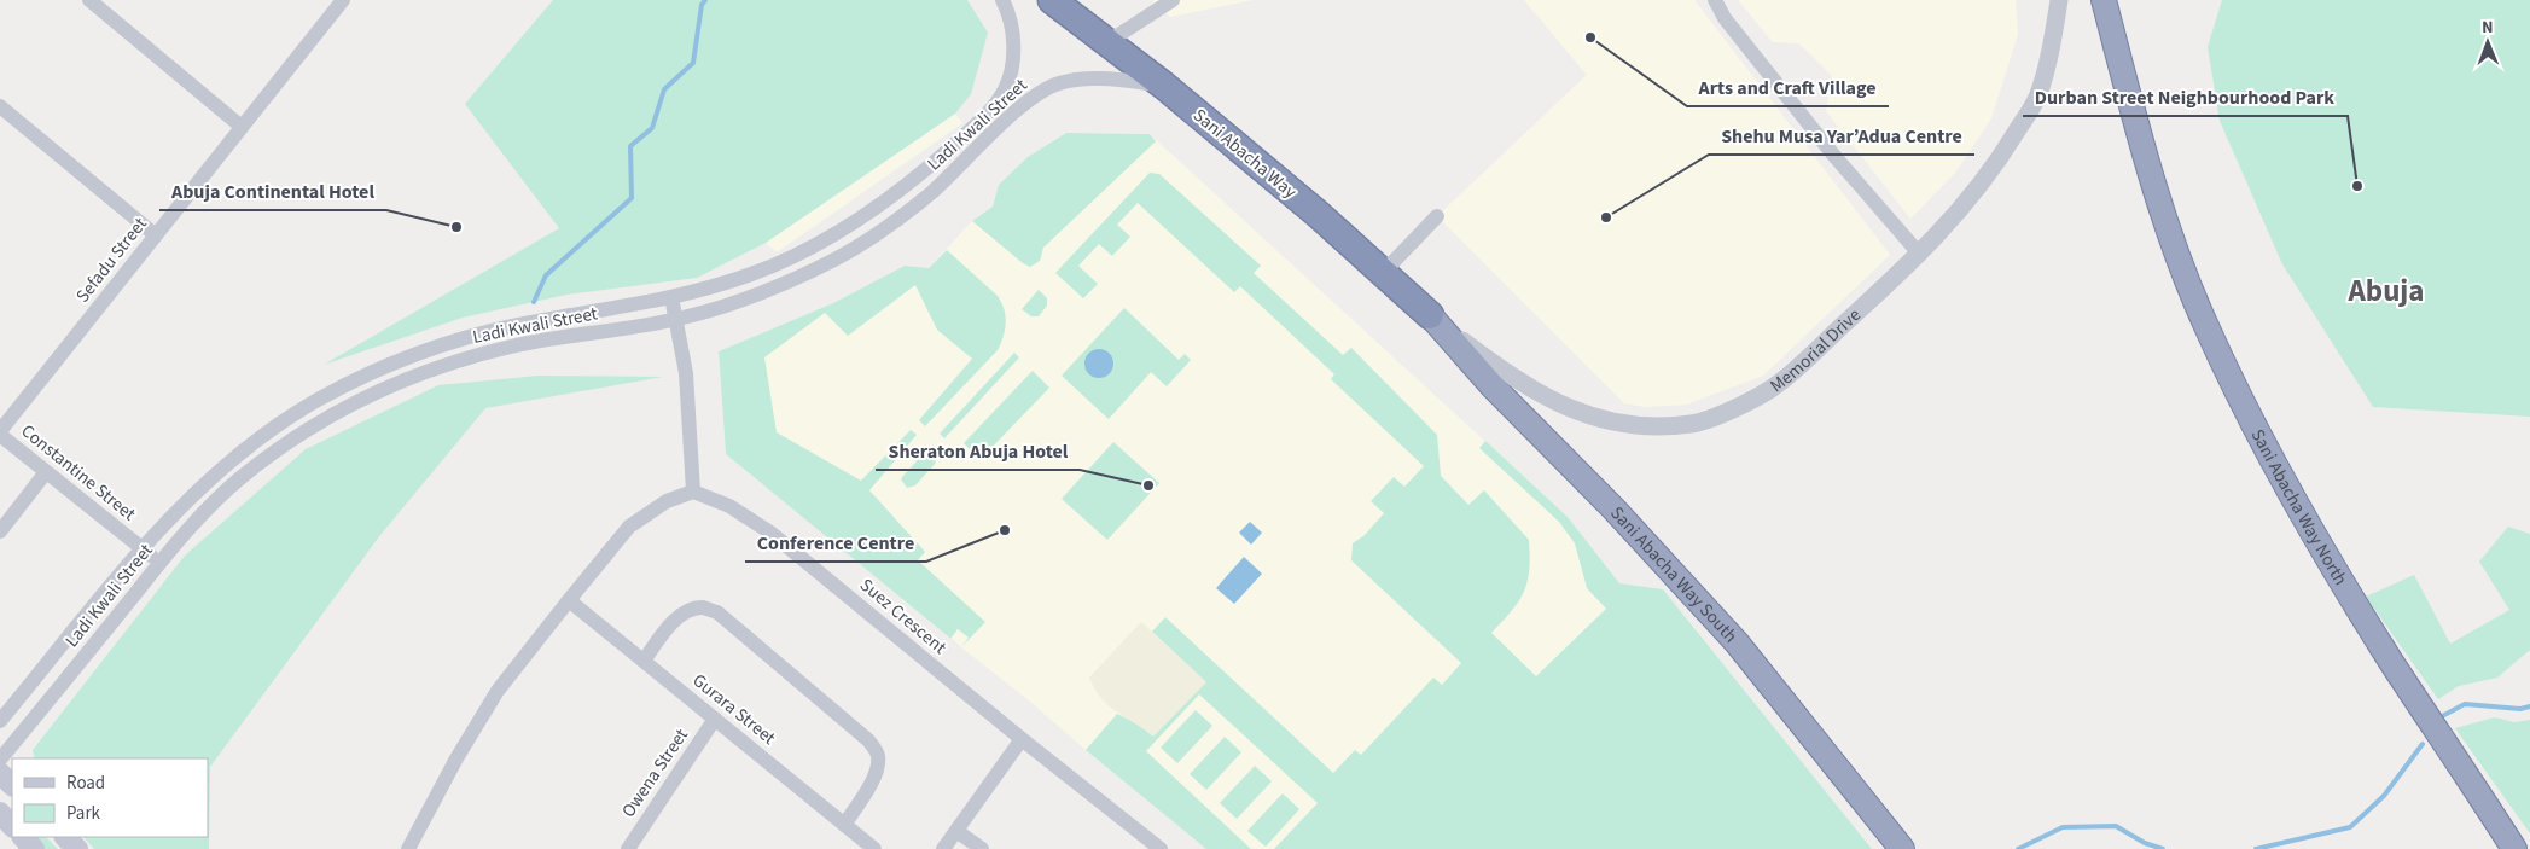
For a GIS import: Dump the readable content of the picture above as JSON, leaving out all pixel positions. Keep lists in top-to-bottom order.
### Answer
{
  "streets": {
    "highway": ["Sani Abacha Way", "Sani Abacha Way North", "Sani Abacha Way South"],
    "street": [
      "Ladi Kwali Street",
      "Sefadu Street",
      "Memorial Drive",
      "Constantine Street",
      "Suez Crescent",
      "Gurara Street",
      "Owena Street"
    ]
  },
  "crossings": [
    ["Ladi Kwali Street", "Sani Abacha Way"],
    ["Ladi Kwali Street", "Constantine Street"],
    ["Sani Abacha Way", "Memorial Drive"],
    ["Sani Abacha Way", "Sani Abacha Way South"],
    ["Sefadu Street", "Constantine Street"],
    ["Memorial Drive", "Sani Abacha Way South"],
    ["Gurara Street", "Owena Street"]
  ],
  "districts": ["Abuja"],
  "places": [
    "Arts and Craft Village",
    "Durban Street Neighbourhood Park",
    "Shehu Musa Yar’Adua Centre",
    "Abuja Continental Hotel",
    "Sheraton Abuja Hotel",
    "Conference Centre"
  ],
  "legend": ["Road", "Park"],
  "north": "top"
}
